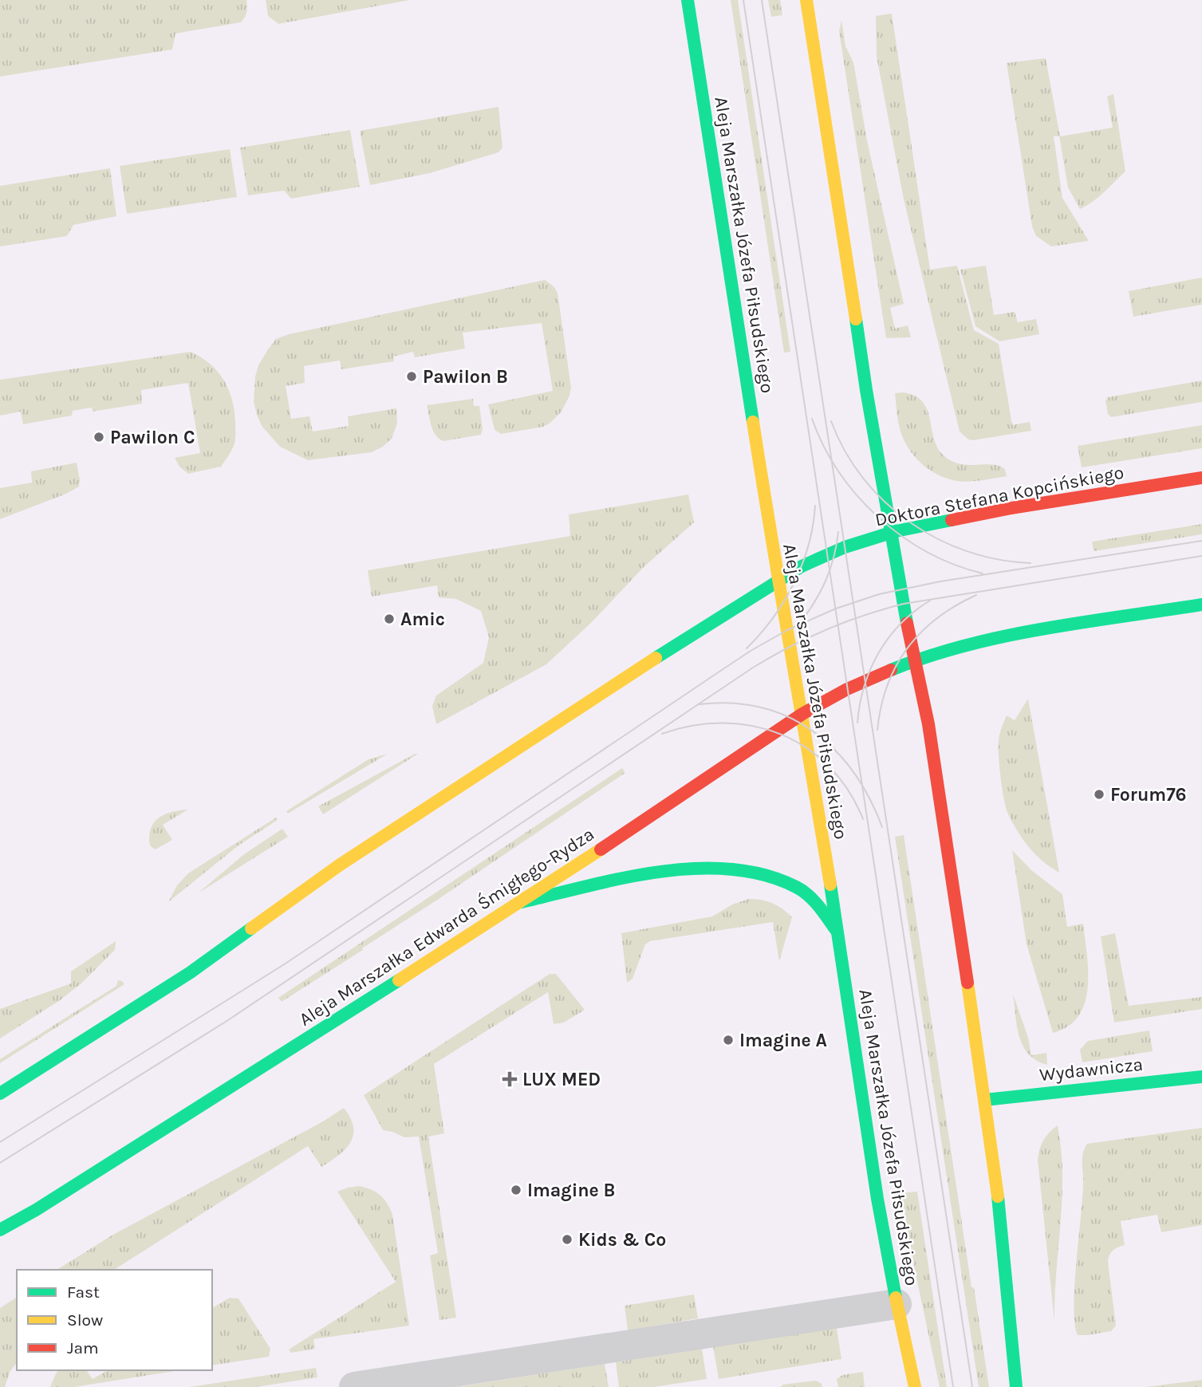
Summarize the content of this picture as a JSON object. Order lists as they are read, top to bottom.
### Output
{
  "streets": {
    "main road": [
      "Aleja Marszałka Józefa Piłsudskiego",
      "Doktora Stefana Kopcińskiego",
      "Aleja Marszałka Edwarda Śmigłego-Rydza",
      "Wydawnicza"
    ]
  },
  "crossings": [
    ["Aleja Marszałka Józefa Piłsudskiego", "Doktora Stefana Kopcińskiego"],
    ["Aleja Marszałka Józefa Piłsudskiego", "Aleja Marszałka Edwarda Śmigłego-Rydza"]
  ],
  "places": {
    "other": [
      "Pawilon B",
      "Pawilon C",
      "Amic",
      "Forum76",
      "Imagine A",
      "Imagine B",
      "Kids & Co"
    ],
    "health": ["LUX MED"]
  },
  "legend": ["Fast", "Slow", "Jam"]
}
